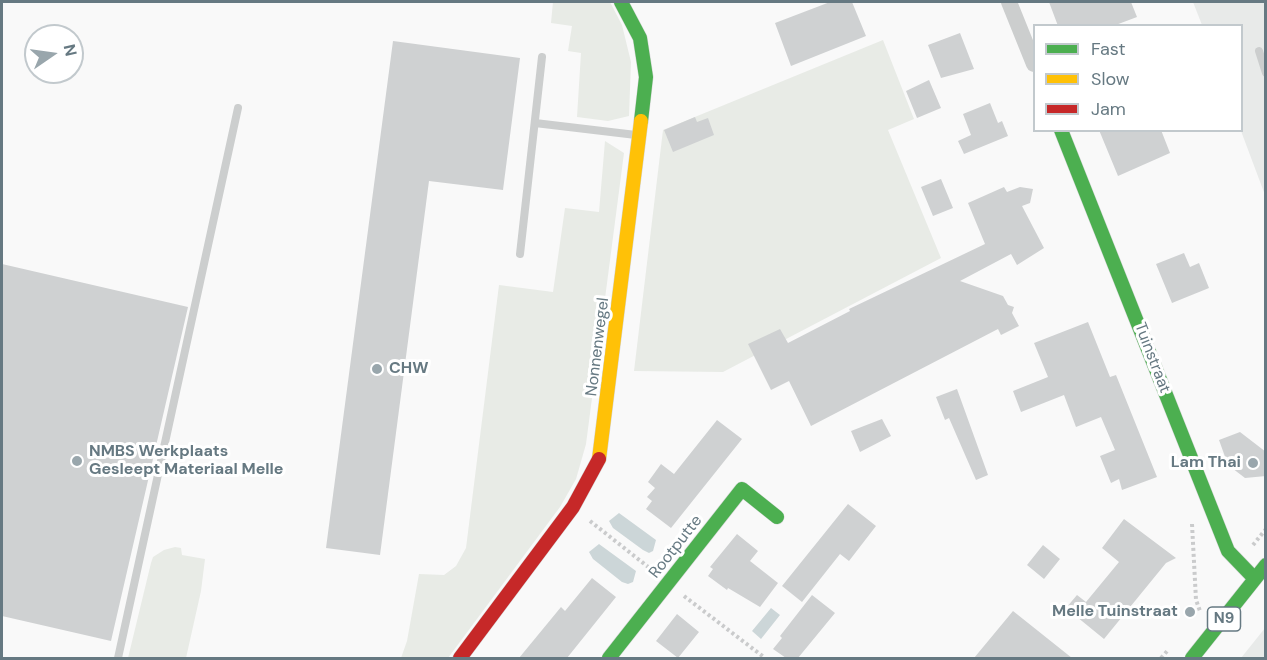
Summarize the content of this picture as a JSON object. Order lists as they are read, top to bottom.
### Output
{
  "streets": {
    "street": [
      "Nonnenwegel",
      "Tuinstraat",
      "Rootputte",
      "N9"
    ]
  },
  "crossings": [
    ["Tuinstraat", "N9"]
  ],
  "places": [
    "CHW",
    "NMBS Werkplaats Gesleept Materiaal Melle",
    "Lam Thai",
    "Melle Tuinstraat"
  ],
  "legend": ["Fast", "Slow", "Jam"],
  "north": "right"
}
